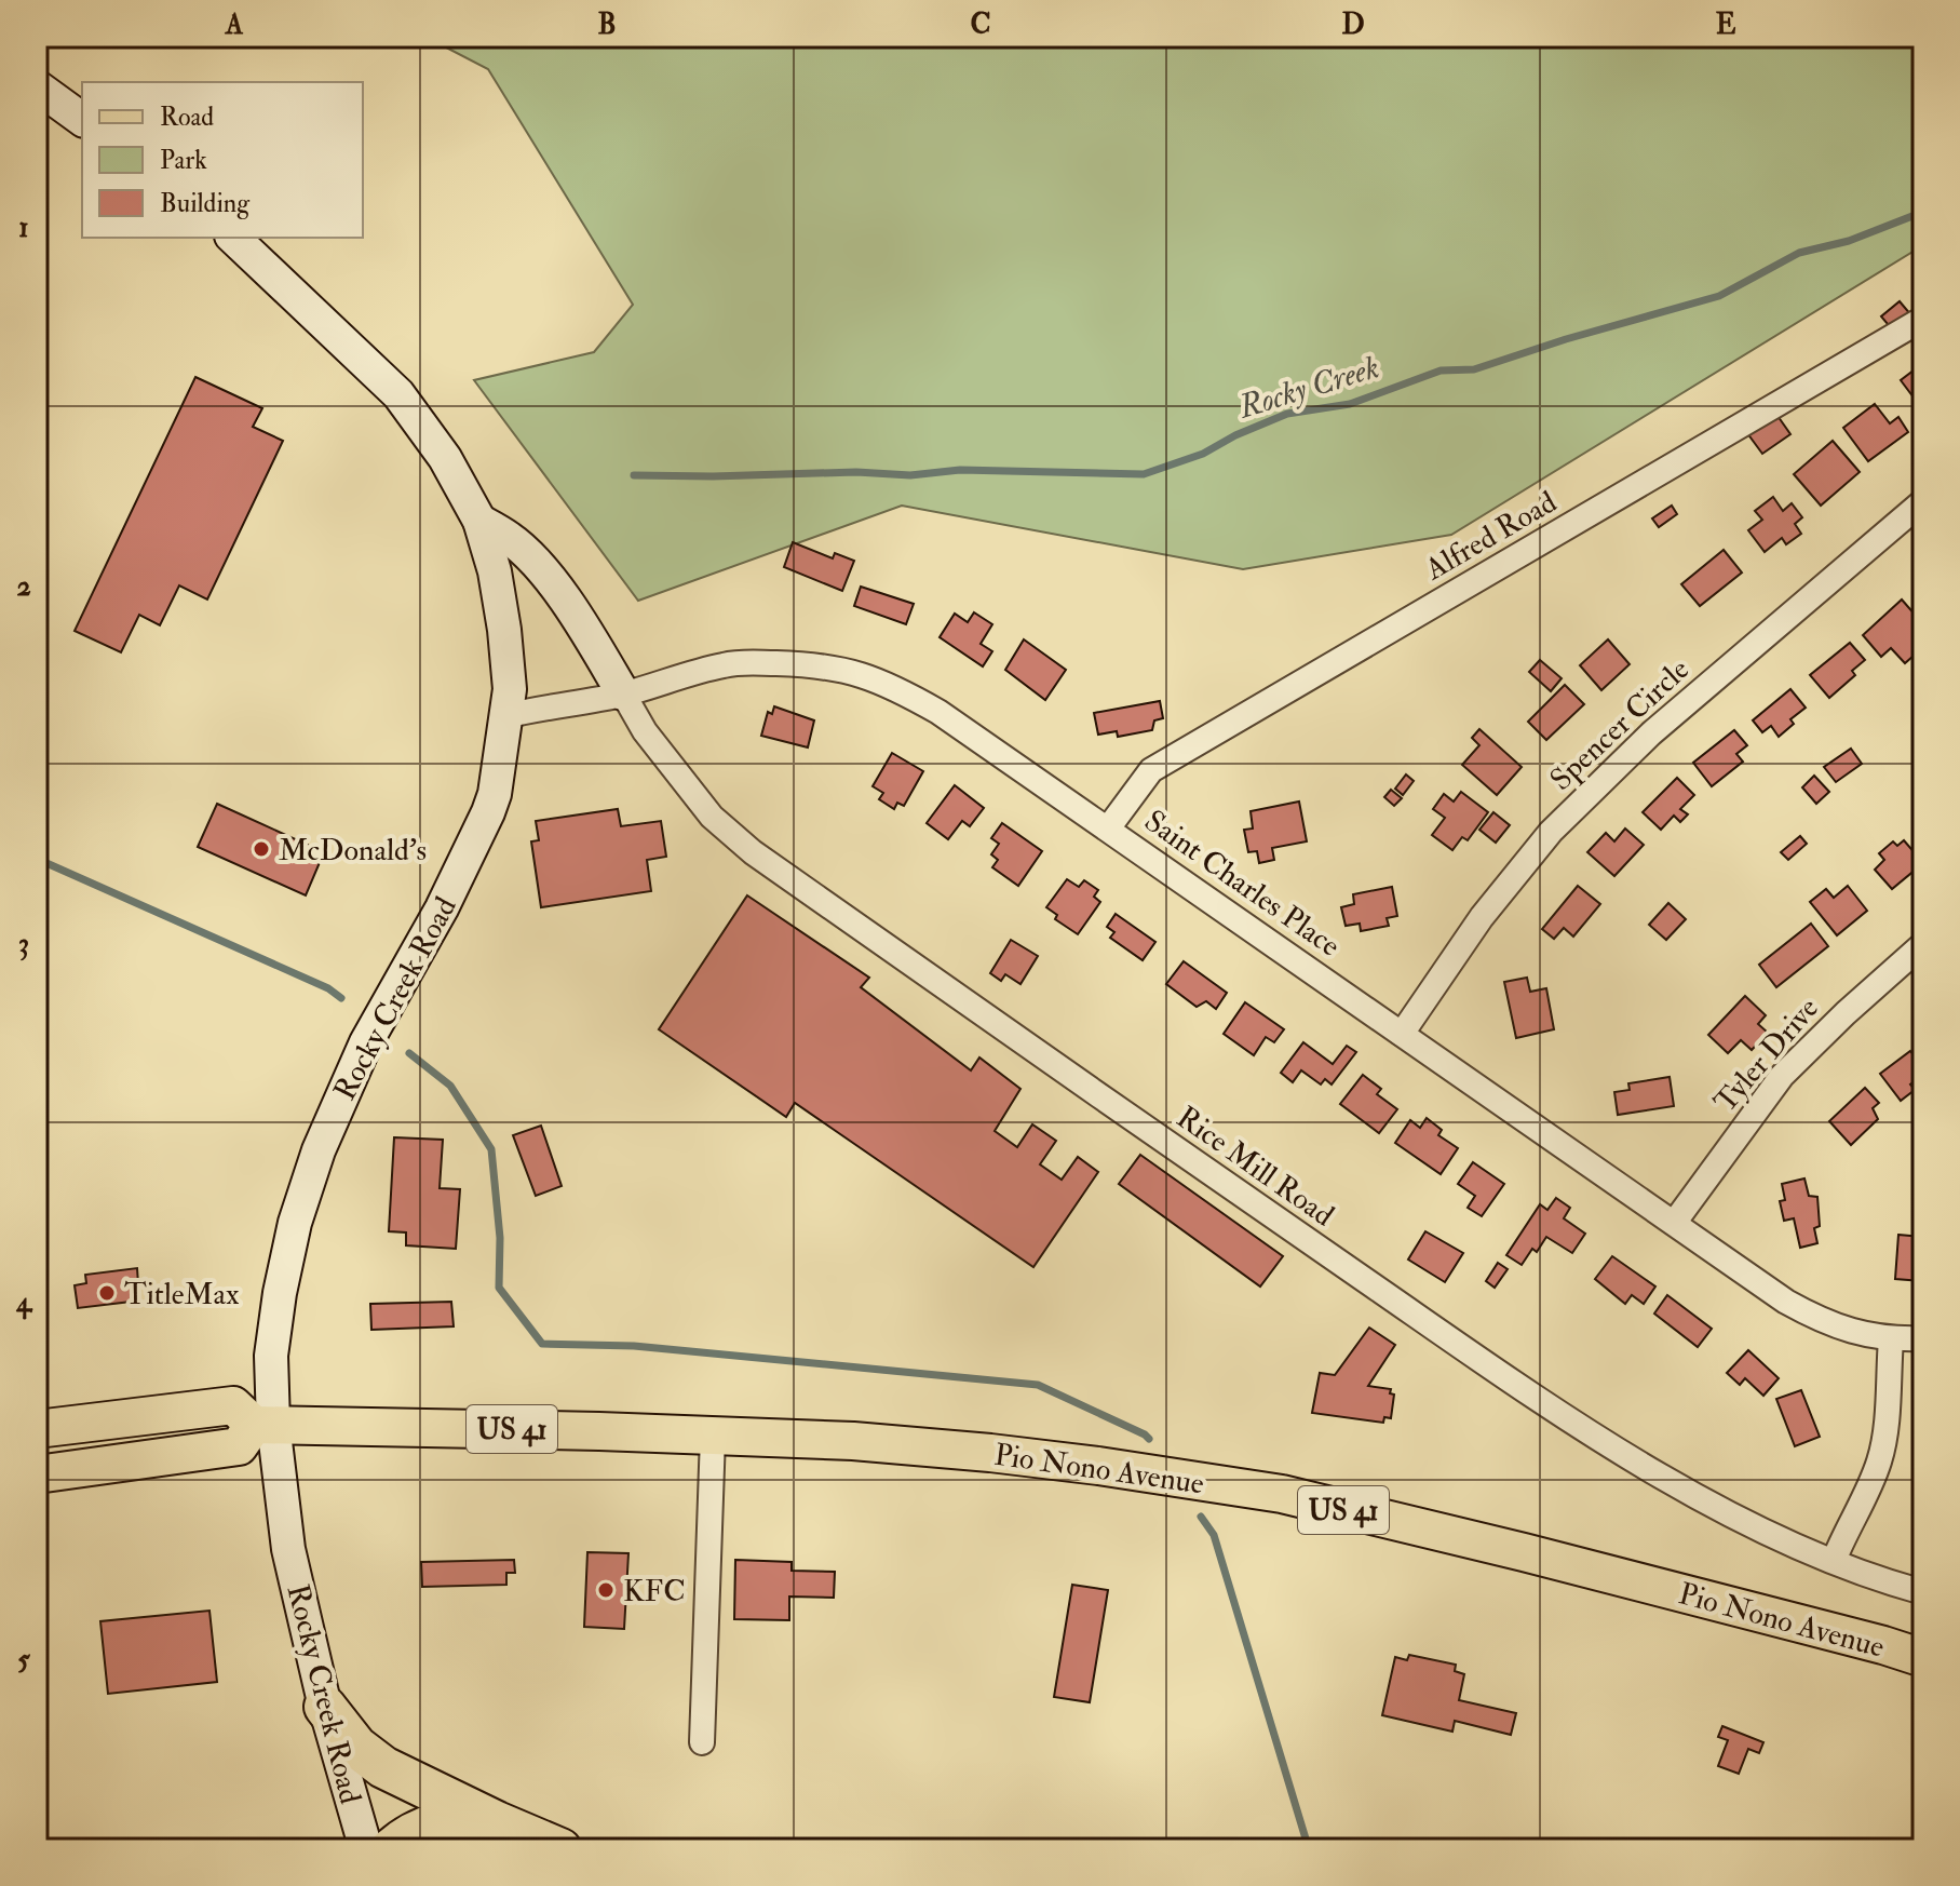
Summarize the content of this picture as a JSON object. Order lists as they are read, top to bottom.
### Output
{
  "streets": {
    "main road": ["US 41", "Pio Nono Avenue"],
    "street": [
      "Alfred Road",
      "Spencer Circle",
      "Saint Charles Place",
      "Rocky Creek Road",
      "Tyler Drive",
      "Rice Mill Road"
    ]
  },
  "crossings": [
    ["Alfred Road", "Saint Charles Place"],
    ["Spencer Circle", "Saint Charles Place"],
    ["Saint Charles Place", "Rocky Creek Road"],
    ["Saint Charles Place", "Tyler Drive"],
    ["Saint Charles Place", "Rice Mill Road"],
    ["Rocky Creek Road", "Pio Nono Avenue"]
  ],
  "water": ["Rocky Creek"],
  "places": ["McDonald's", "TitleMax", "KFC"],
  "legend": ["Road", "Park", "Building"],
  "grid": {
    "columns": [
      "A",
      "B",
      "C",
      "D",
      "E"
    ],
    "rows": [
      "1",
      "2",
      "3",
      "4",
      "5"
    ]
  }
}
